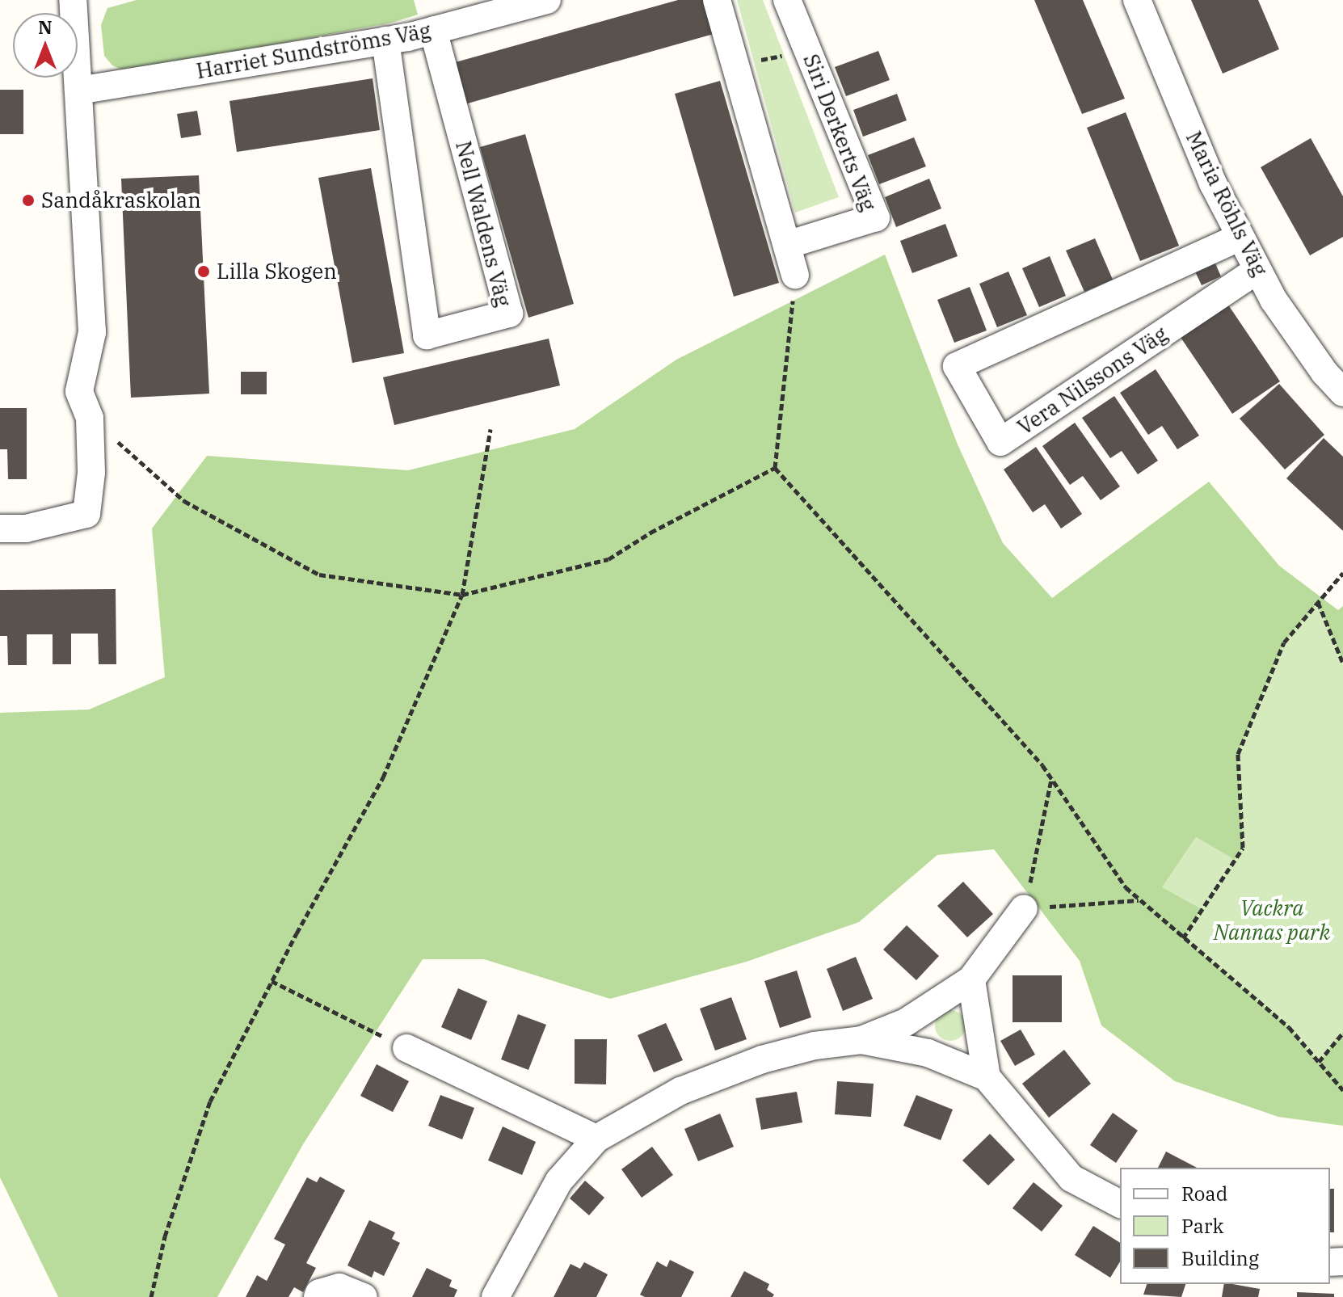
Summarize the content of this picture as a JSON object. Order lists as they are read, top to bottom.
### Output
{
  "streets": {
    "street": [
      "Harriet Sundströms Väg",
      "Siri Derkerts Väg",
      "Maria Röhls Väg",
      "Nell Waldens Väg",
      "Vera Nilssons Väg"
    ]
  },
  "crossings": [
    ["Harriet Sundströms Väg", "Nell Waldens Väg"],
    ["Maria Röhls Väg", "Vera Nilssons Väg"]
  ],
  "parks": ["Vackra Nannas park"],
  "places": ["Sandåkraskolan", "Lilla Skogen"],
  "legend": ["Road", "Park", "Building"],
  "north": "top"
}
